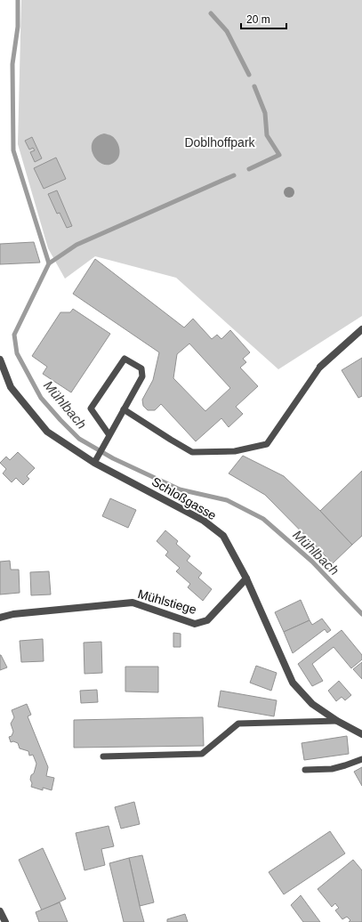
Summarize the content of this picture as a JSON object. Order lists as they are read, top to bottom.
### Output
{
  "streets": {
    "street": ["Schloßgasse", "Mühlstiege"]
  },
  "crossings": [
    ["Schloßgasse", "Mühlstiege"]
  ],
  "water": ["Mühlbach"],
  "parks": ["Doblhoffpark"],
  "scale_bar": "20 m"
}
